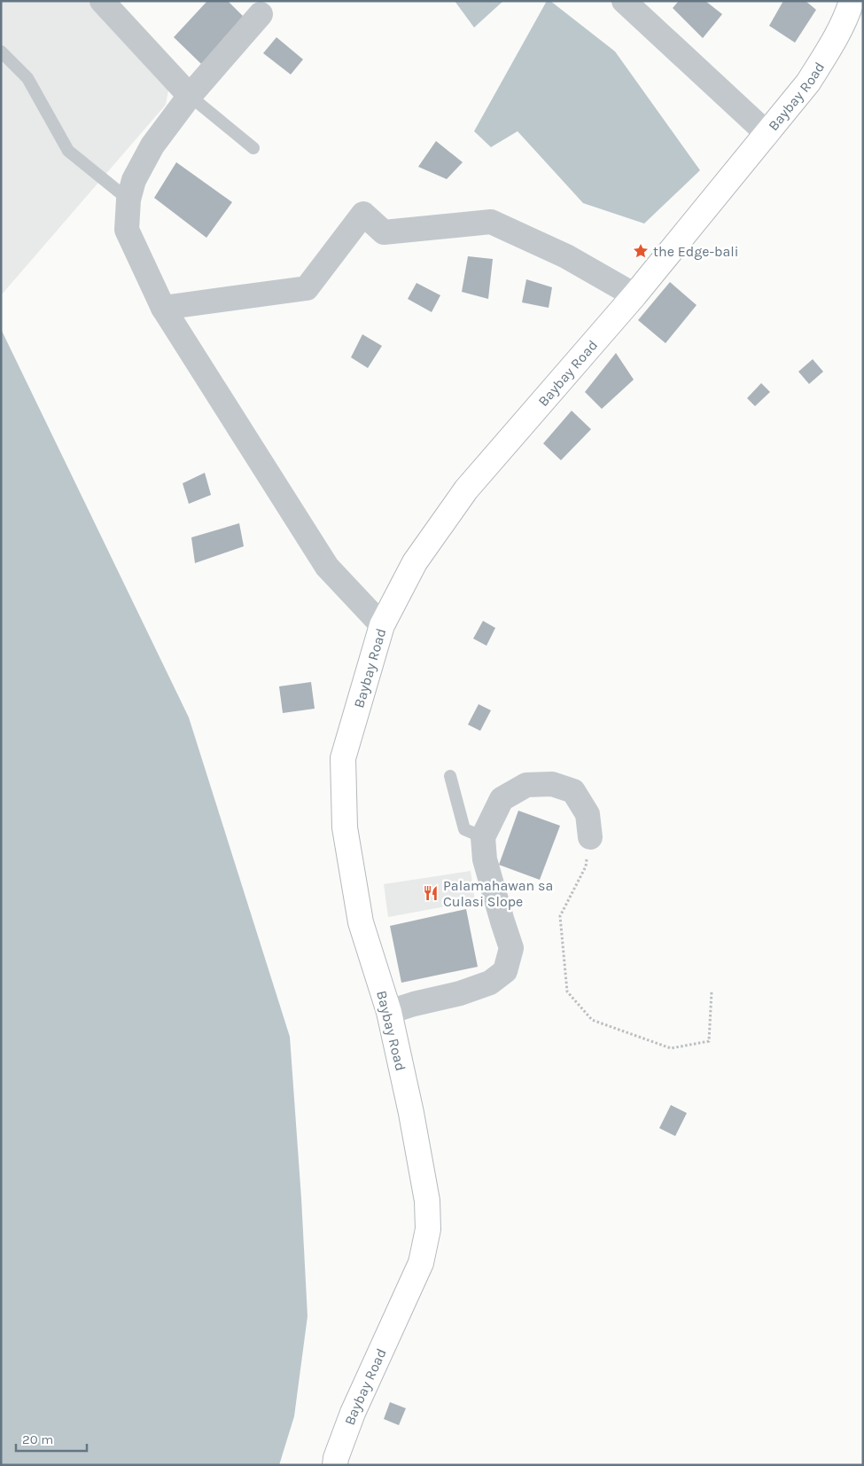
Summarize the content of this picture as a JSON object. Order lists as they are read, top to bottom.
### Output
{
  "streets": {
    "highway": ["Baybay Road"]
  },
  "places": {
    "place": ["the Edge-bali"],
    "restaurant": ["Palamahawan sa Culasi Slope"]
  },
  "scale_bar": "20 m"
}
